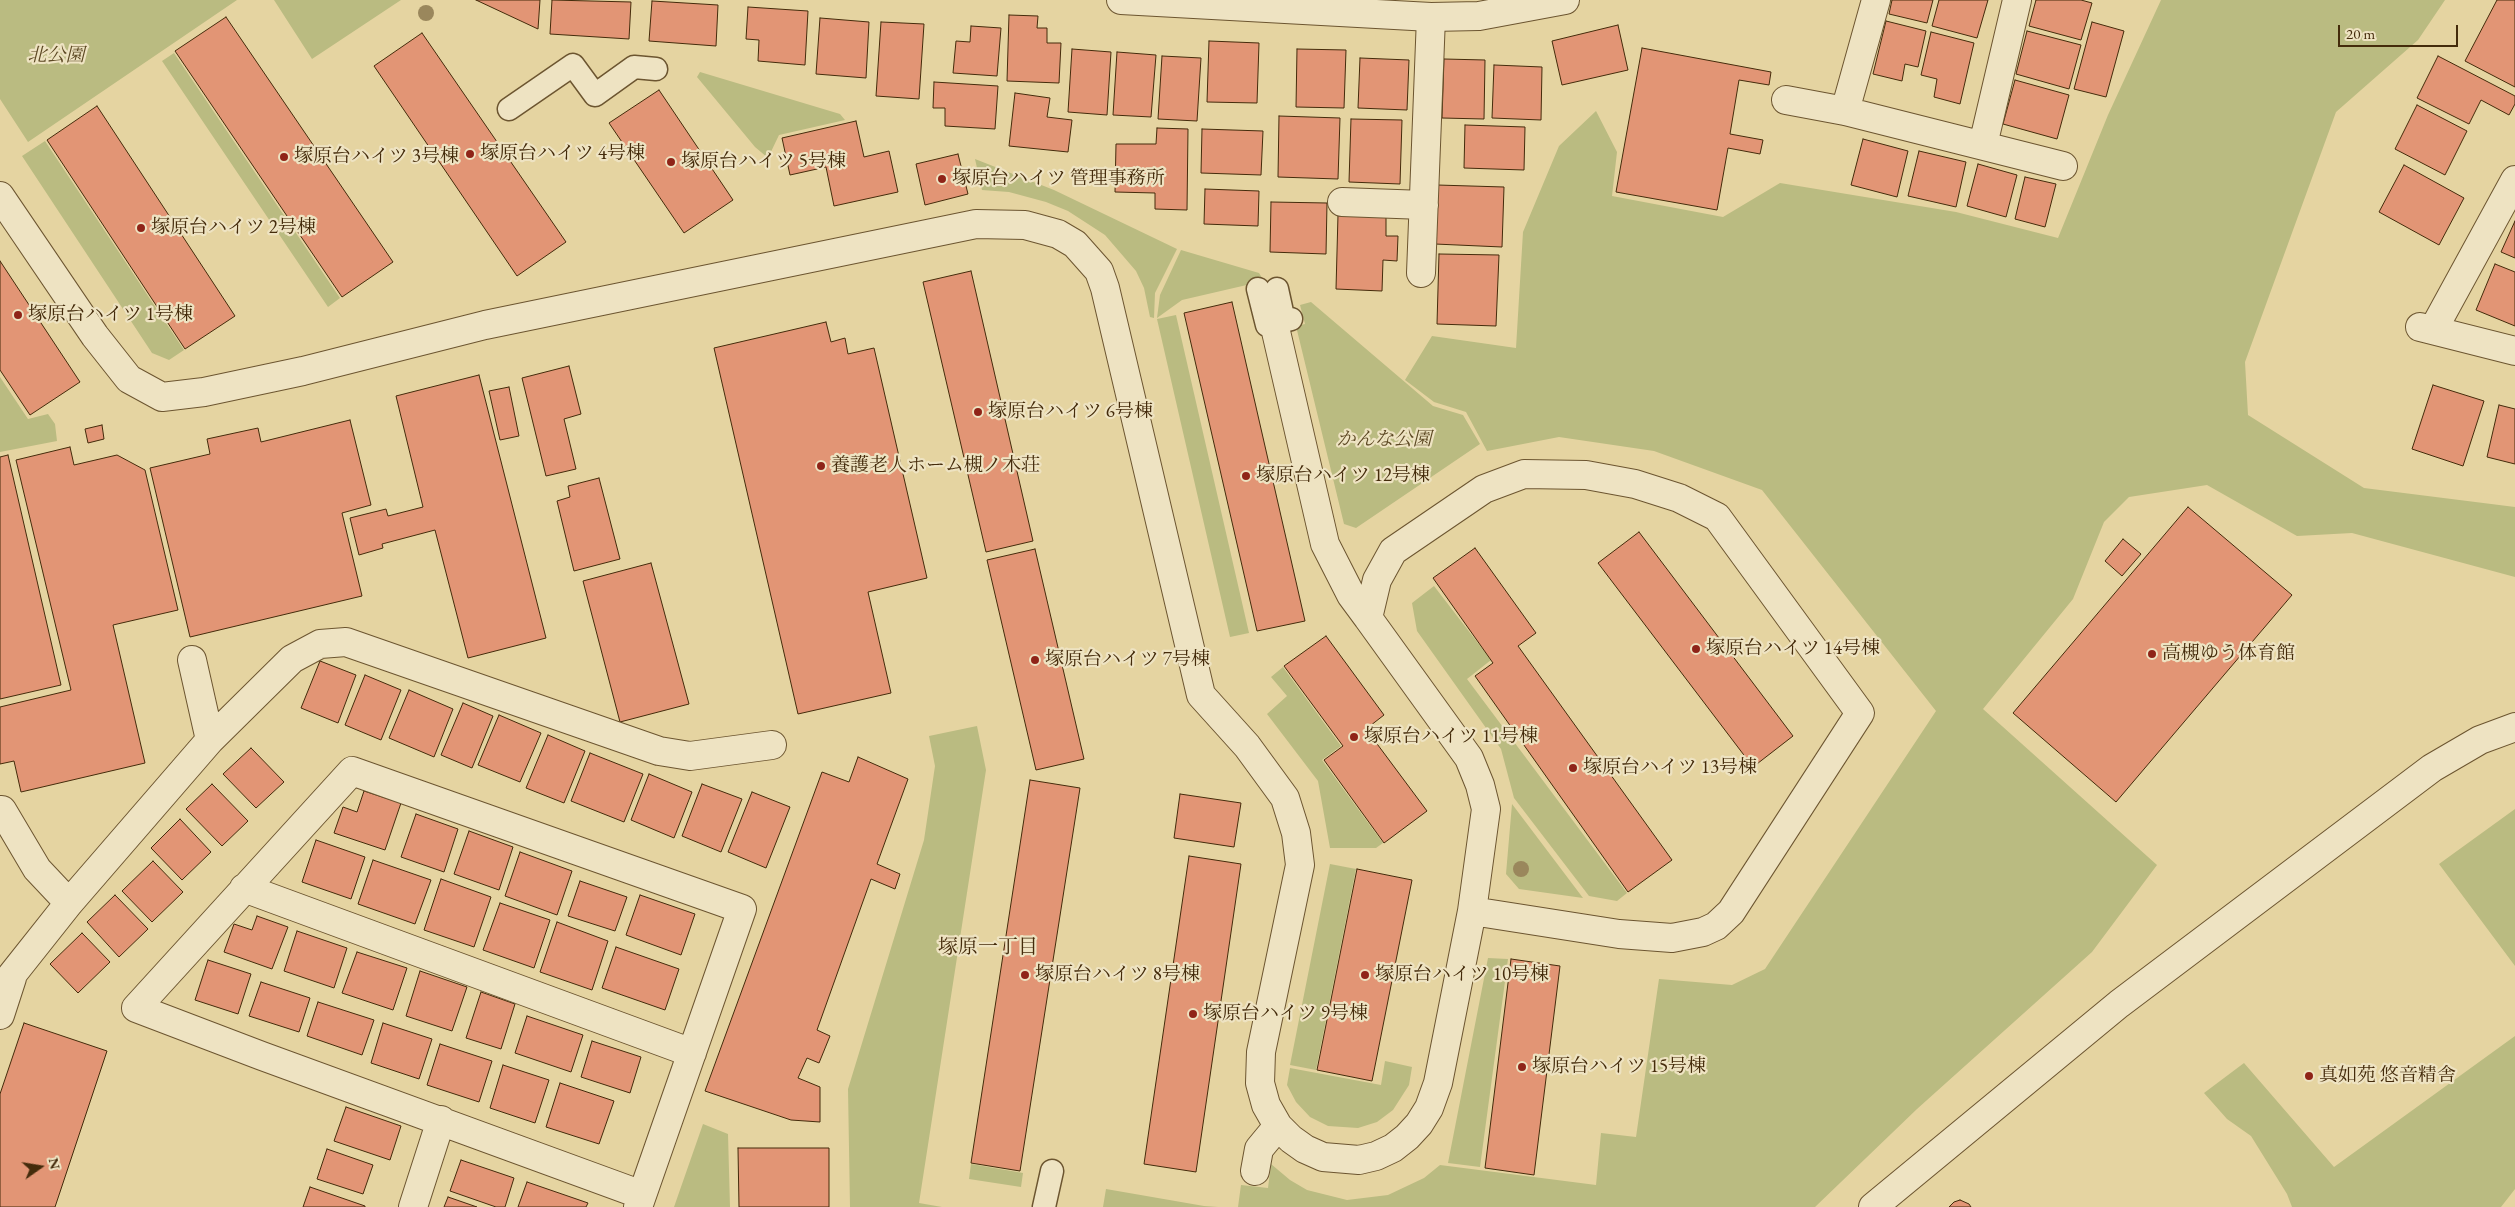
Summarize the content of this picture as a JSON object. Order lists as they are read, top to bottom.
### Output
{
  "districts": ["塚原一丁目"],
  "parks": ["北公園", "かんな公園"],
  "places": [
    "塚原台ハイツ 4号棟",
    "塚原台ハイツ 3号棟",
    "塚原台ハイツ 5号棟",
    "塚原台ハイツ 管理事務所",
    "塚原台ハイツ 2号棟",
    "塚原台ハイツ 1号棟",
    "塚原台ハイツ 6号棟",
    "養護老人ホーム槻ノ木荘",
    "塚原台ハイツ 12号棟",
    "塚原台ハイツ 14号棟",
    "高槻ゆう体育館",
    "塚原台ハイツ 7号棟",
    "塚原台ハイツ 11号棟",
    "塚原台ハイツ 13号棟",
    "塚原台ハイツ 8号棟",
    "塚原台ハイツ 10号棟",
    "塚原台ハイツ 9号棟",
    "塚原台ハイツ 15号棟",
    "真如苑 悠音精舎"
  ],
  "scale_bar": "20 m",
  "north": "right"
}
